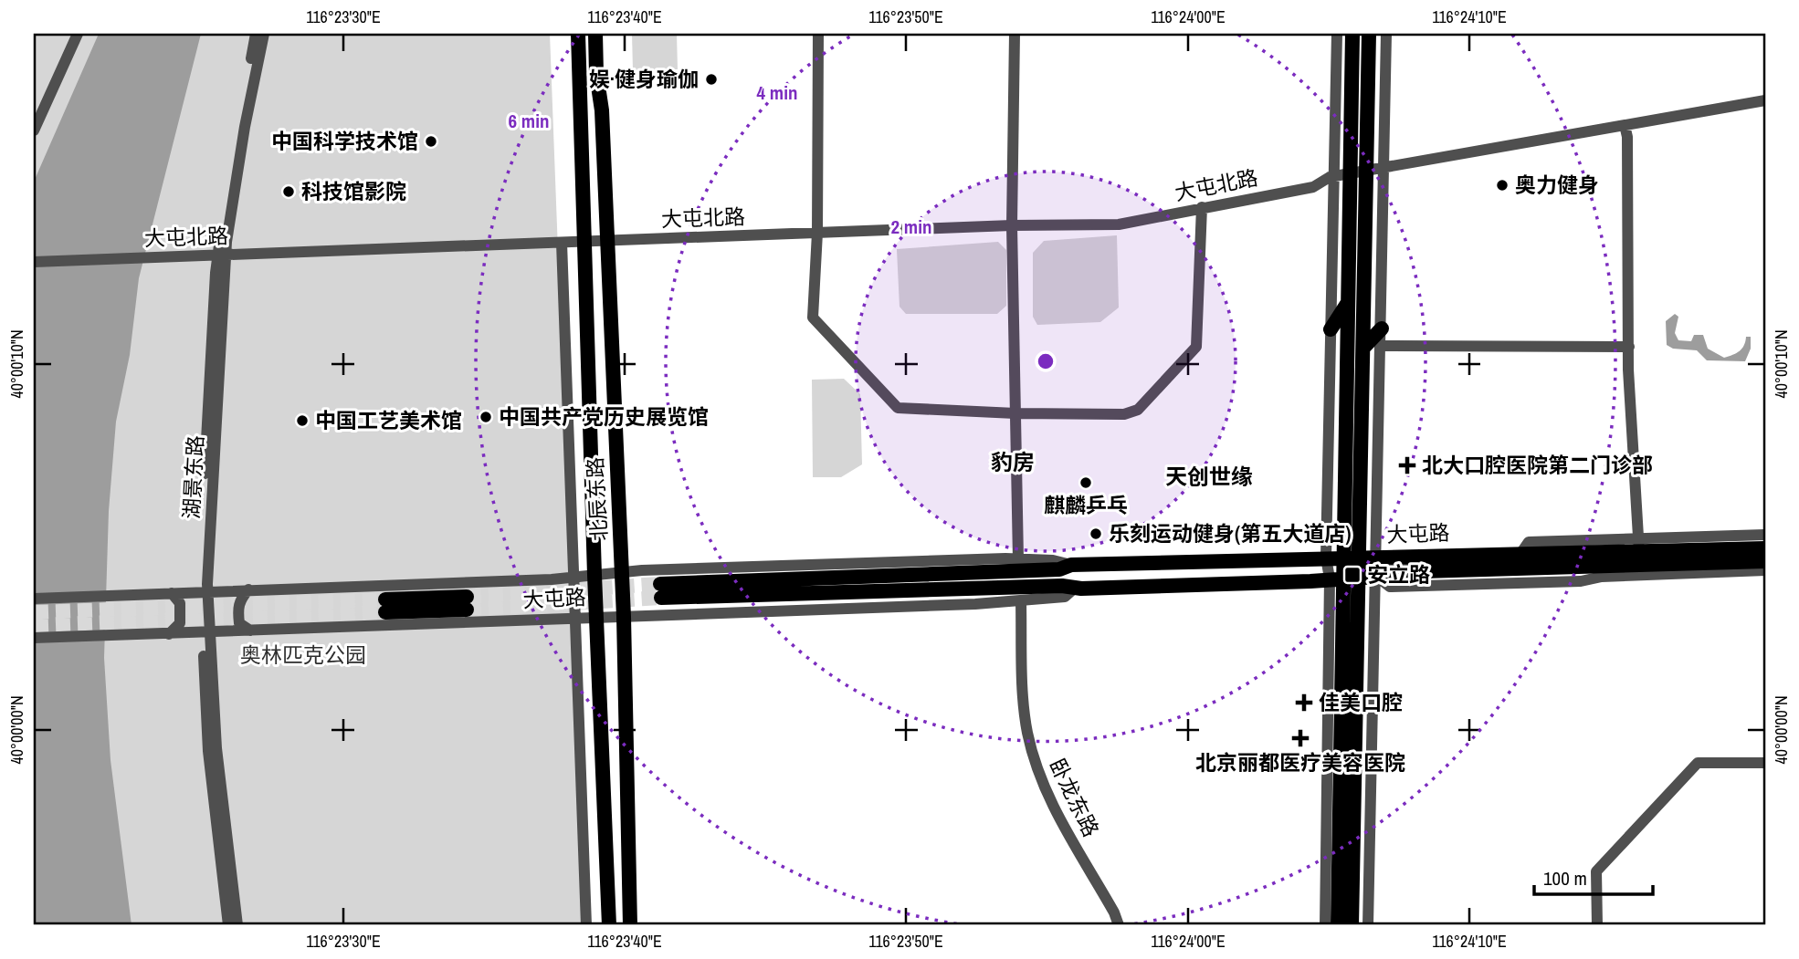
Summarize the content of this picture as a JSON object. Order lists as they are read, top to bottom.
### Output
{
  "streets": {
    "main road": ["北辰东路", "大屯路"],
    "street": ["大屯北路", "湖景东路", "卧龙东路"]
  },
  "crossings": [
    ["大屯北路", "湖景东路"],
    ["大屯北路", "北辰东路"],
    ["湖景东路", "大屯路"],
    ["北辰东路", "大屯路"],
    ["大屯路", "卧龙东路"]
  ],
  "districts": ["豹房", "天创世缘"],
  "parks": ["奥林匹克公园"],
  "places": {
    "other": [
      "娱·健身瑜伽",
      "中国科学技术馆",
      "奥力健身",
      "科技馆影院",
      "中国共产党历史展览馆",
      "中国工艺美术馆",
      "麒麟乒乓",
      "乐刻运动健身(第五大道店)"
    ],
    "health": ["北大口腔医院第二门诊部", "佳美口腔", "北京丽都医疗美容医院"],
    "transit": ["安立路"]
  },
  "scale_bar": "100 m",
  "coordinates": [
    "116°23'30\"E",
    "116°23'40\"E",
    "116°23'50\"E",
    "116°24'00\"E",
    "116°24'10\"E",
    "40°00'10\"N",
    "40°00'00\"N"
  ],
  "rings": ["4 min", "6 min", "2 min"]
}
